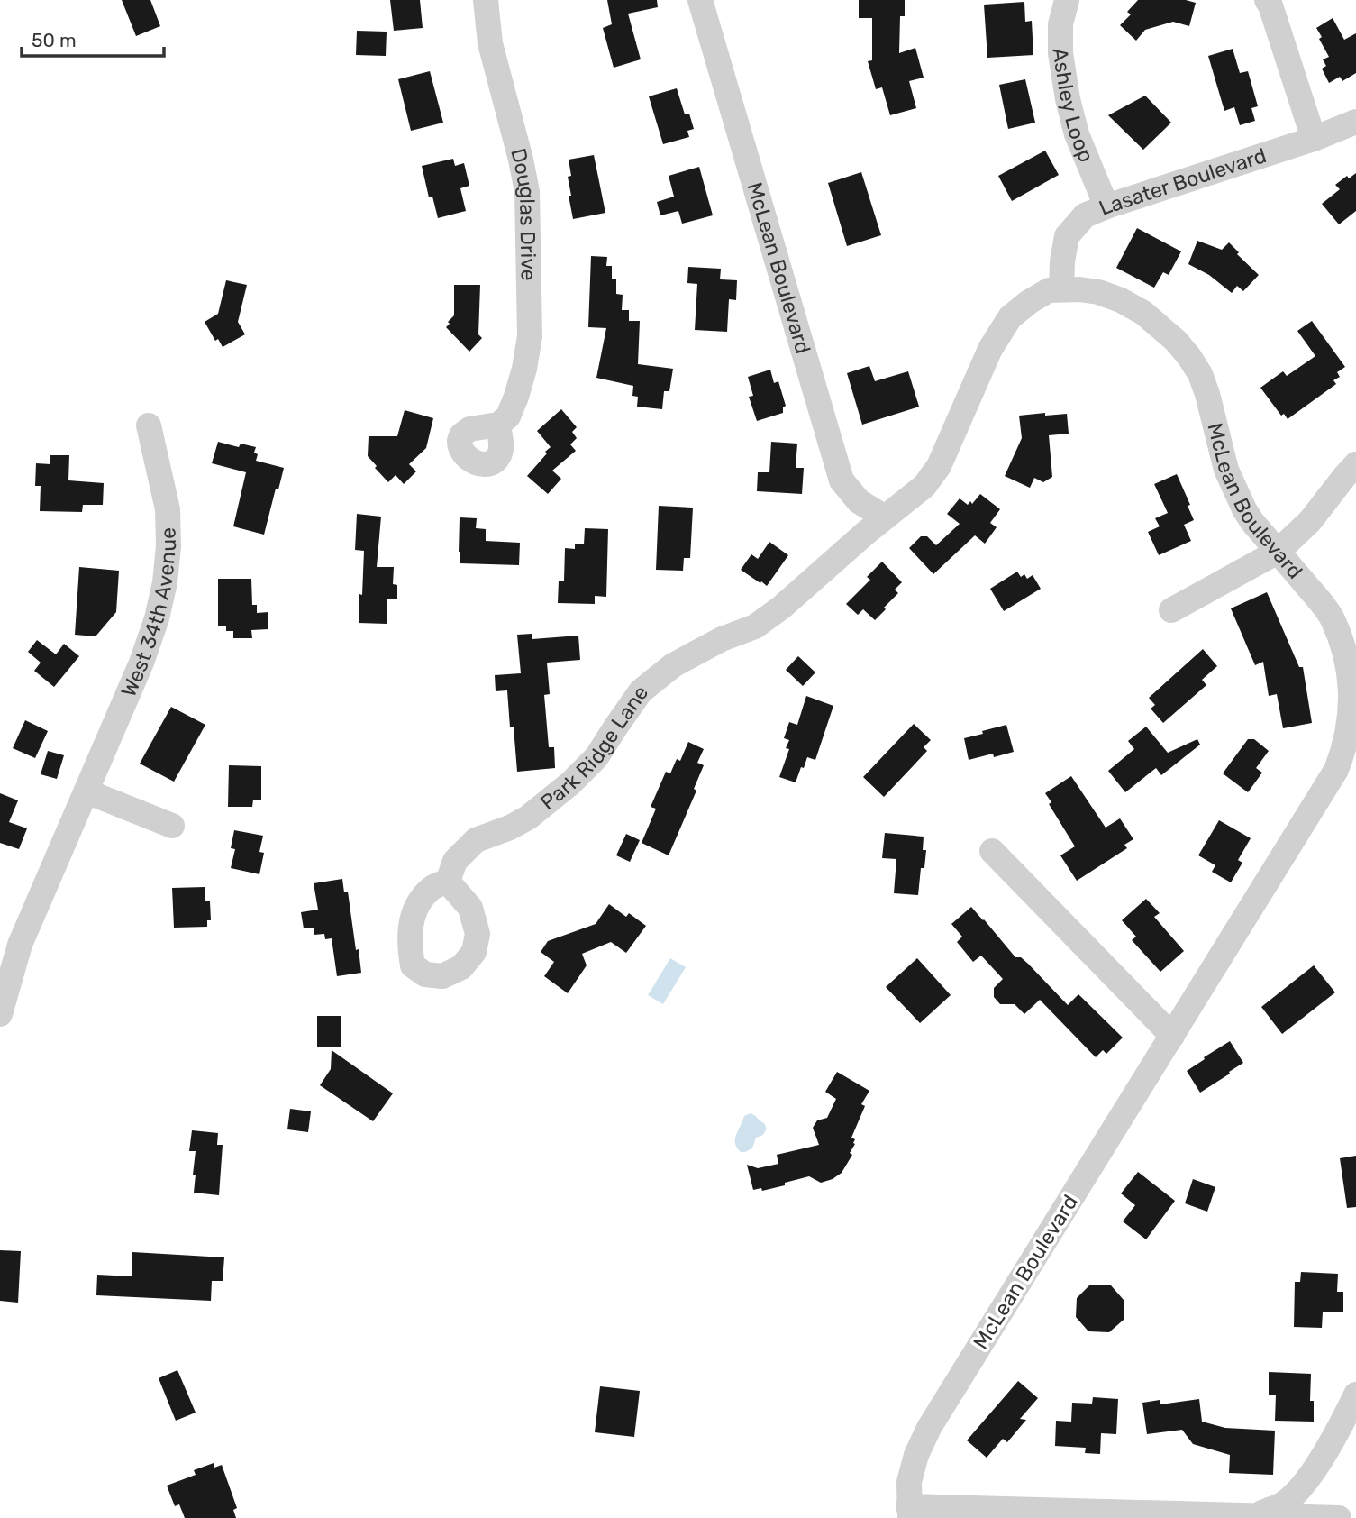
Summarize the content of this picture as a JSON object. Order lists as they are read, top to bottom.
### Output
{
  "streets": {
    "street": [
      "Ashley Loop",
      "Lasater Boulevard",
      "Douglas Drive",
      "McLean Boulevard",
      "West 34th Avenue",
      "Park Ridge Lane"
    ]
  },
  "crossings": [
    ["Ashley Loop", "Lasater Boulevard"],
    ["Lasater Boulevard", "McLean Boulevard"],
    ["McLean Boulevard", "Park Ridge Lane"]
  ],
  "scale_bar": "50 m"
}
